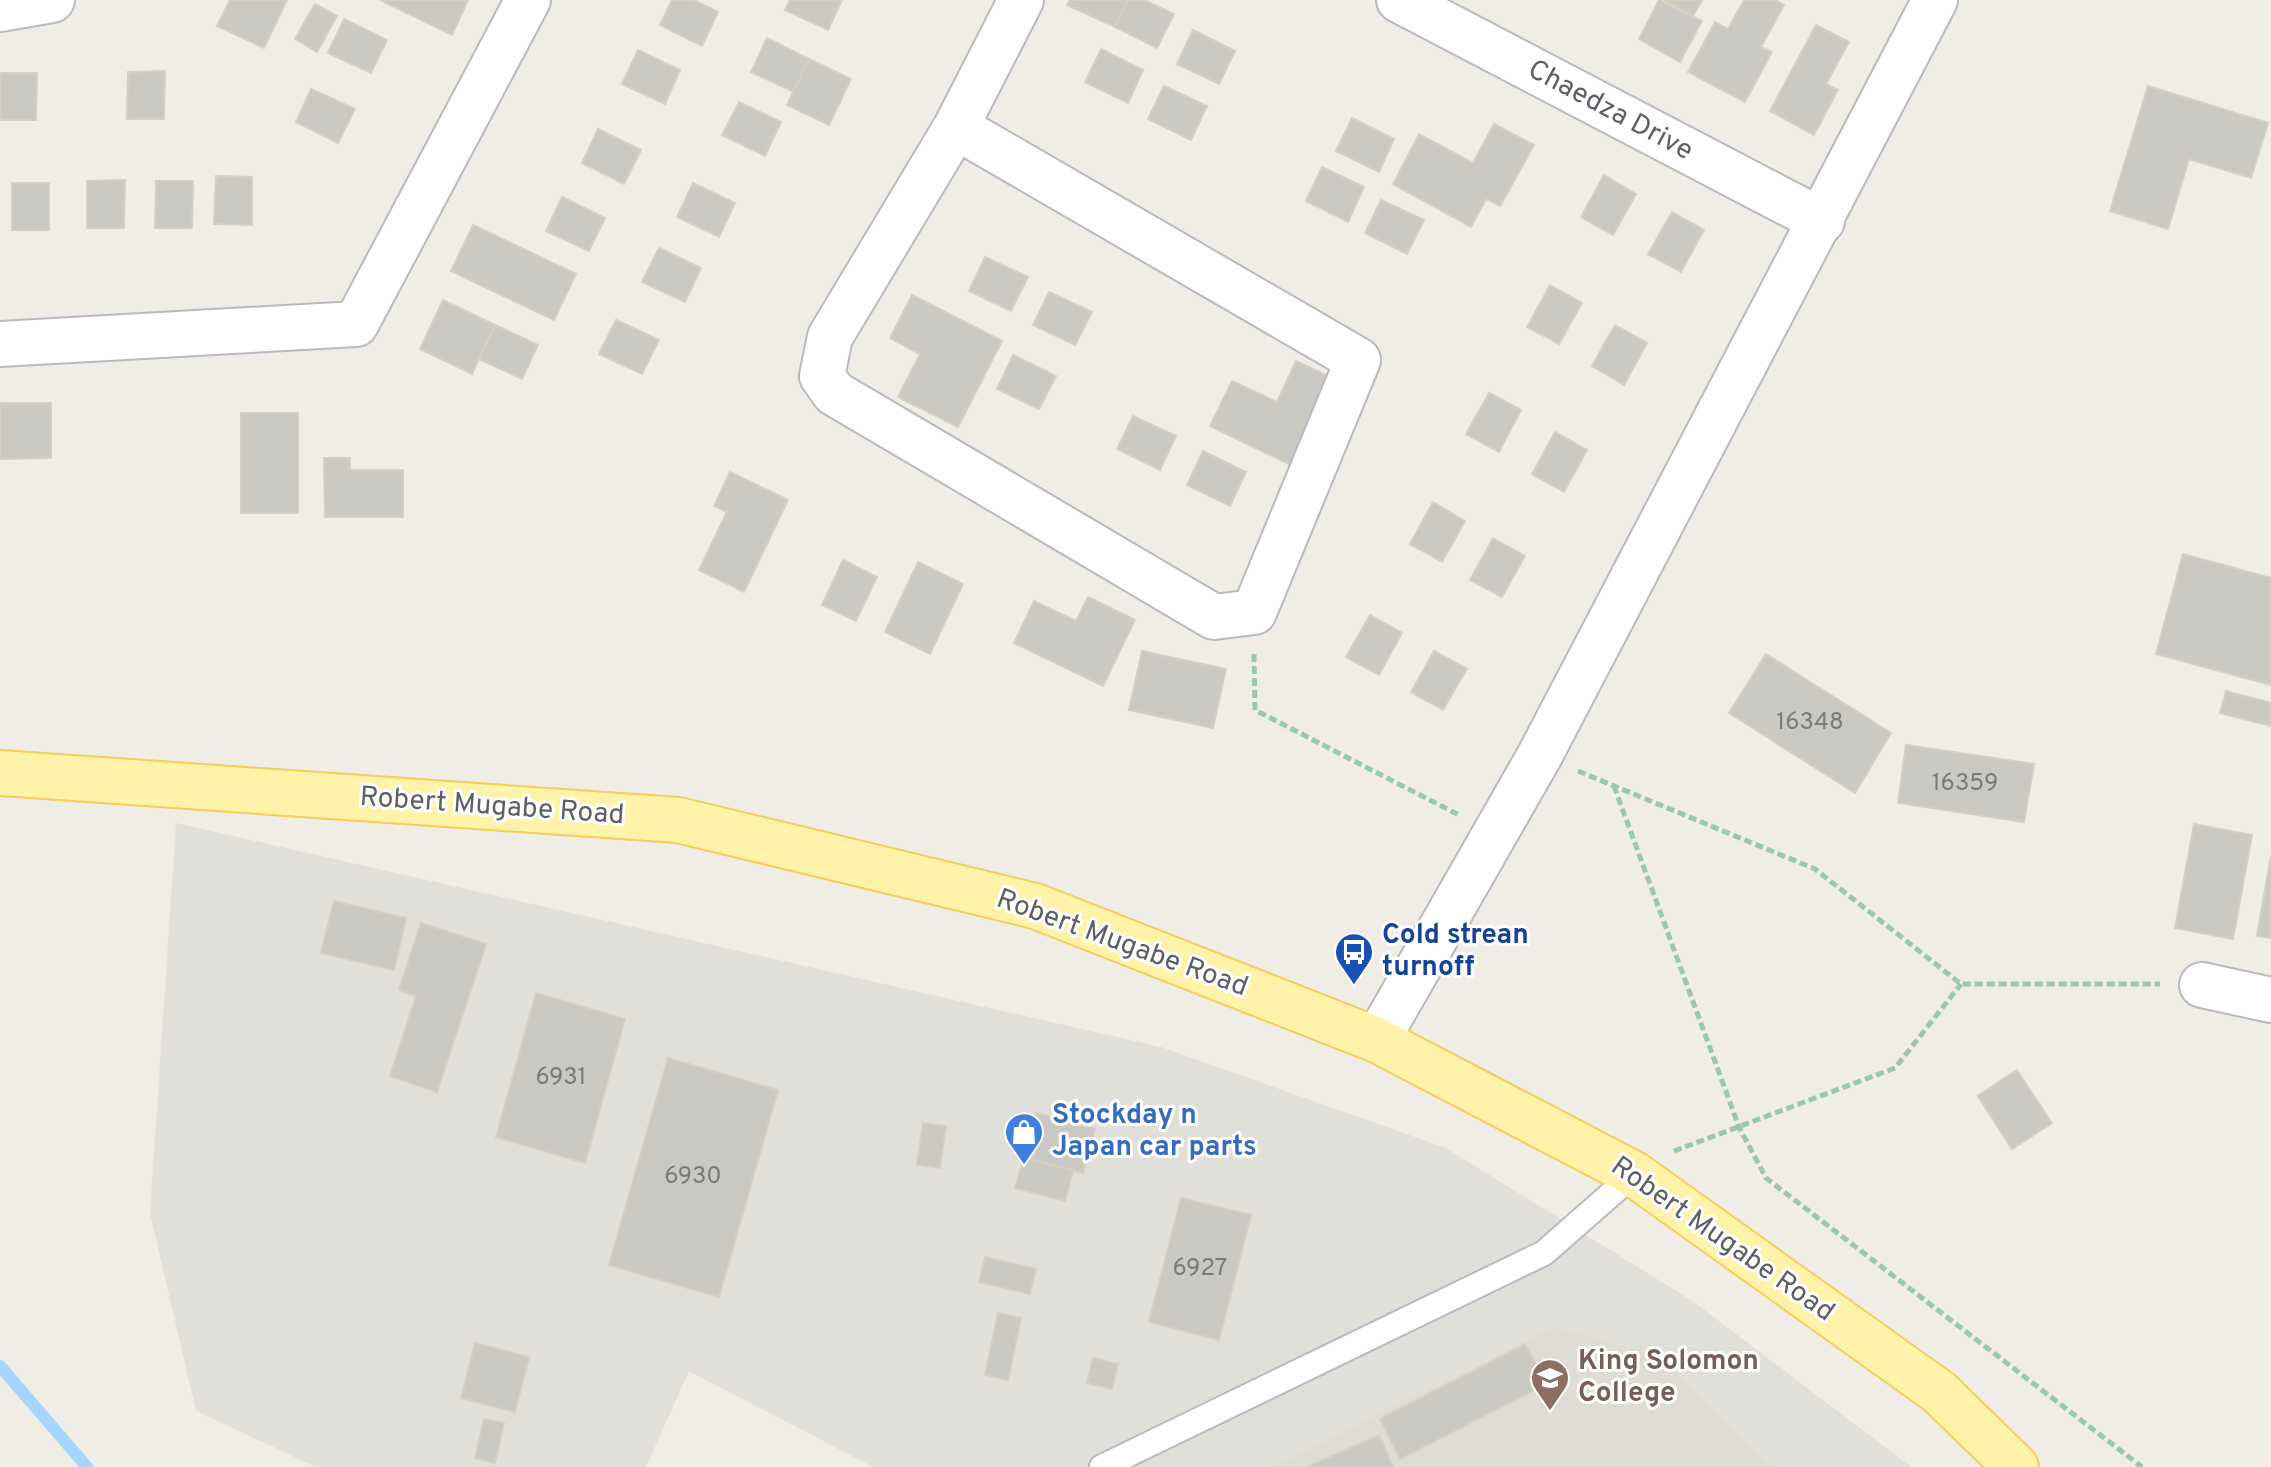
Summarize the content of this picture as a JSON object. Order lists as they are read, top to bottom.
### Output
{
  "streets": {
    "main road": ["Robert Mugabe Road"],
    "street": ["Chaedza Drive"]
  },
  "places": {
    "bus stop": ["Cold strean turnoff"],
    "shop": ["Stockday n Japan car parts"],
    "school or university": ["King Solomon College"]
  },
  "house_numbers": [
    "16348",
    "16359",
    "6931",
    "6930",
    "6927"
  ]
}
